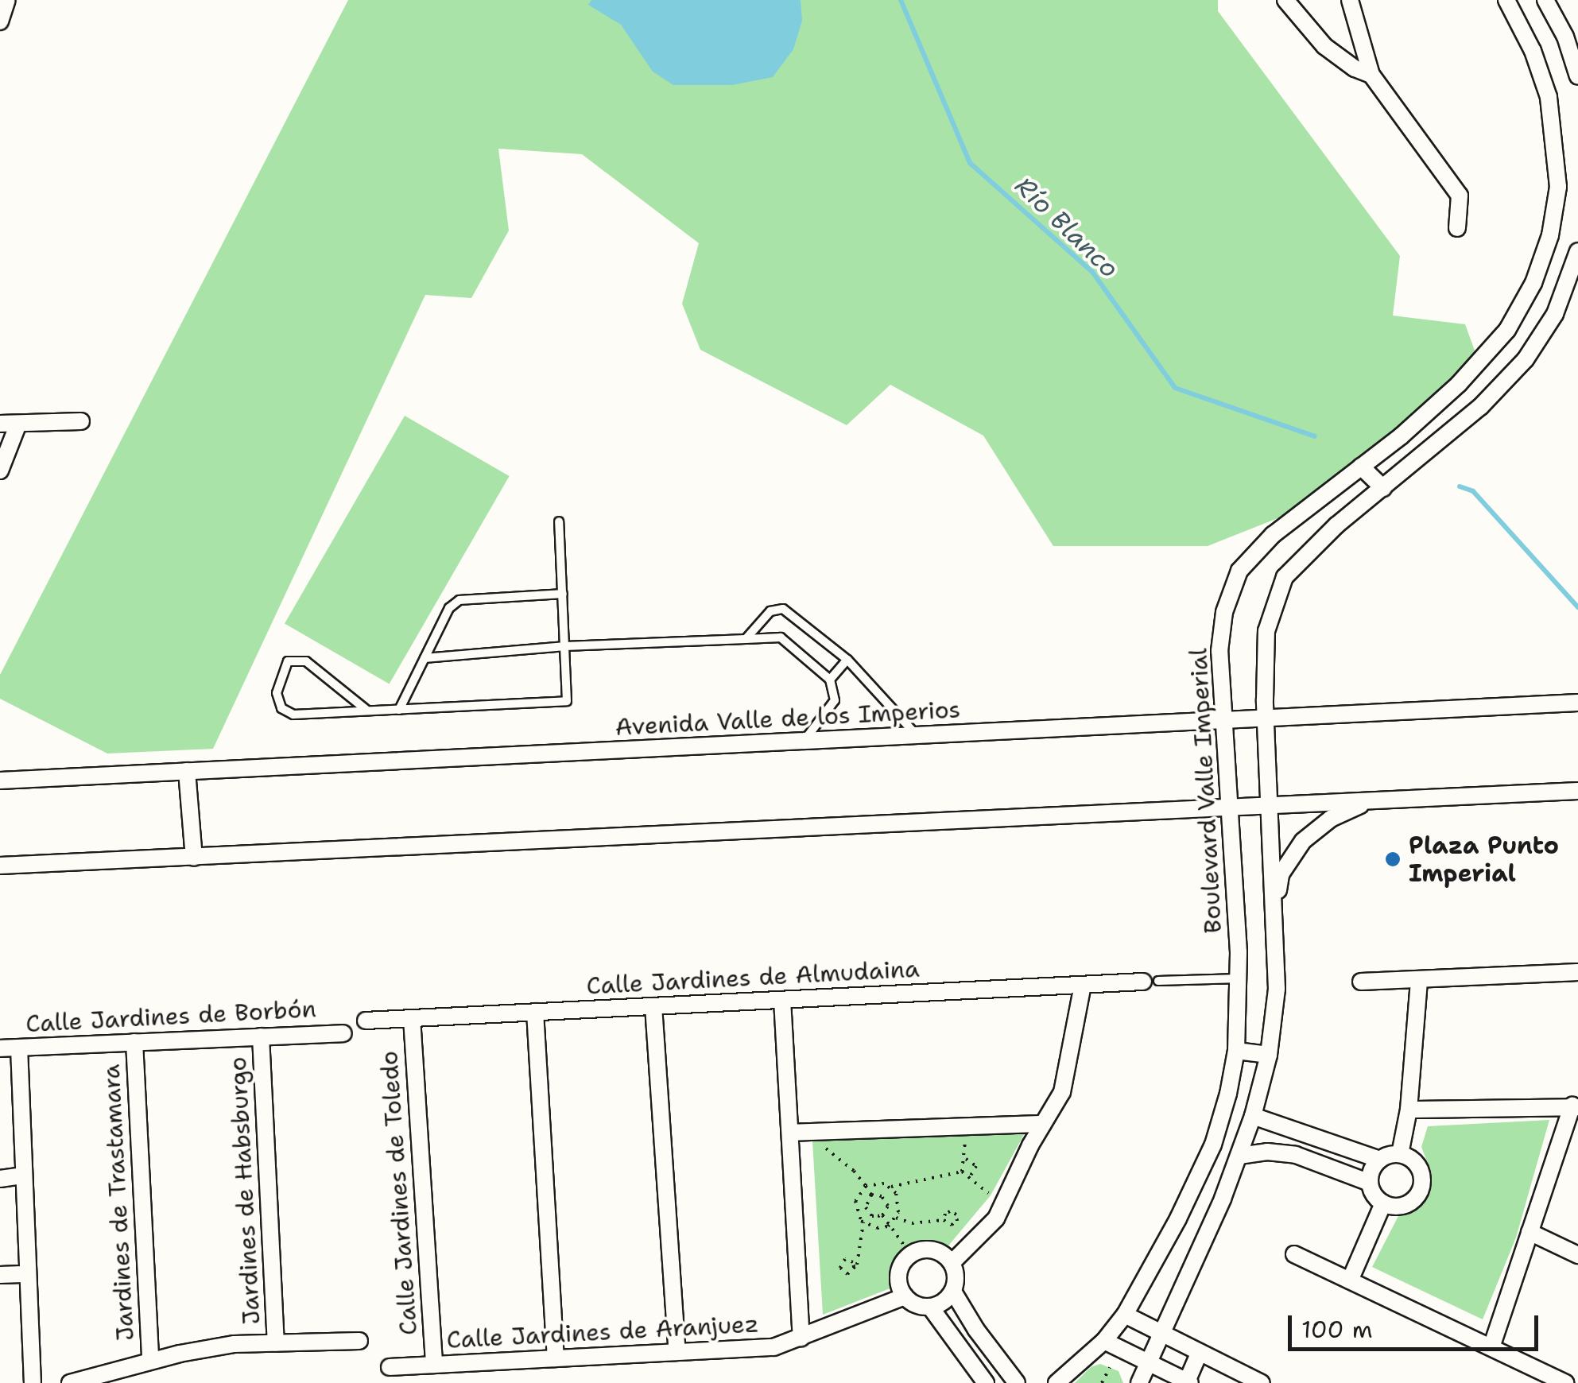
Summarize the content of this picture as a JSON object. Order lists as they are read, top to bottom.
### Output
{
  "streets": {
    "street": [
      "Avenida Valle de los Imperios",
      "Boulevard Valle Imperial",
      "Calle Jardines de Almudaina",
      "Calle Jardines de Borbón",
      "Jardines de Habsburgo",
      "Calle Jardines de Toledo",
      "Jardines de Trastamara",
      "Calle Jardines de Aranjuez"
    ]
  },
  "crossings": [
    ["Avenida Valle de los Imperios", "Boulevard Valle Imperial"],
    ["Calle Jardines de Almudaina", "Calle Jardines de Toledo"],
    ["Calle Jardines de Borbón", "Jardines de Habsburgo"],
    ["Calle Jardines de Borbón", "Jardines de Trastamara"],
    ["Calle Jardines de Toledo", "Calle Jardines de Aranjuez"]
  ],
  "water": ["Río Blanco"],
  "places": ["Plaza Punto Imperial"],
  "scale_bar": "100 m"
}
